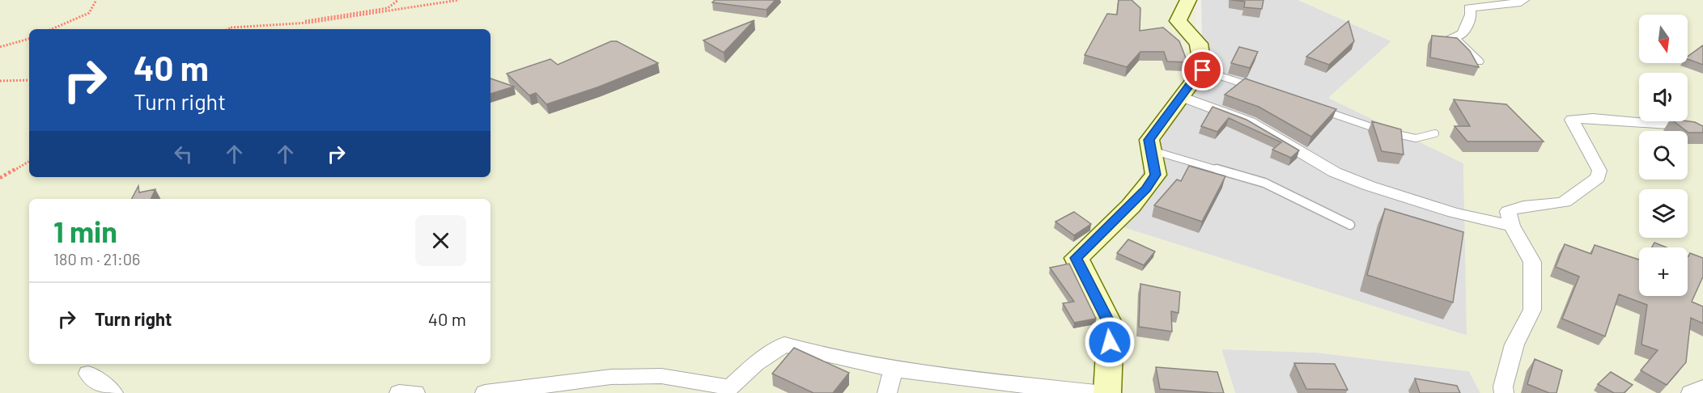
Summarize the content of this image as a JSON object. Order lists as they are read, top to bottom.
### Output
{
  "north": "bottom",
  "page": {
    "map_buttons": "+",
    "turn": ["40 m", "Turn right"],
    "heading": ["1 min", "180 m · 21:06"],
    "list": [
      {
        "name": "Turn right",
        "value": "40 m"
      }
    ]
  }
}
